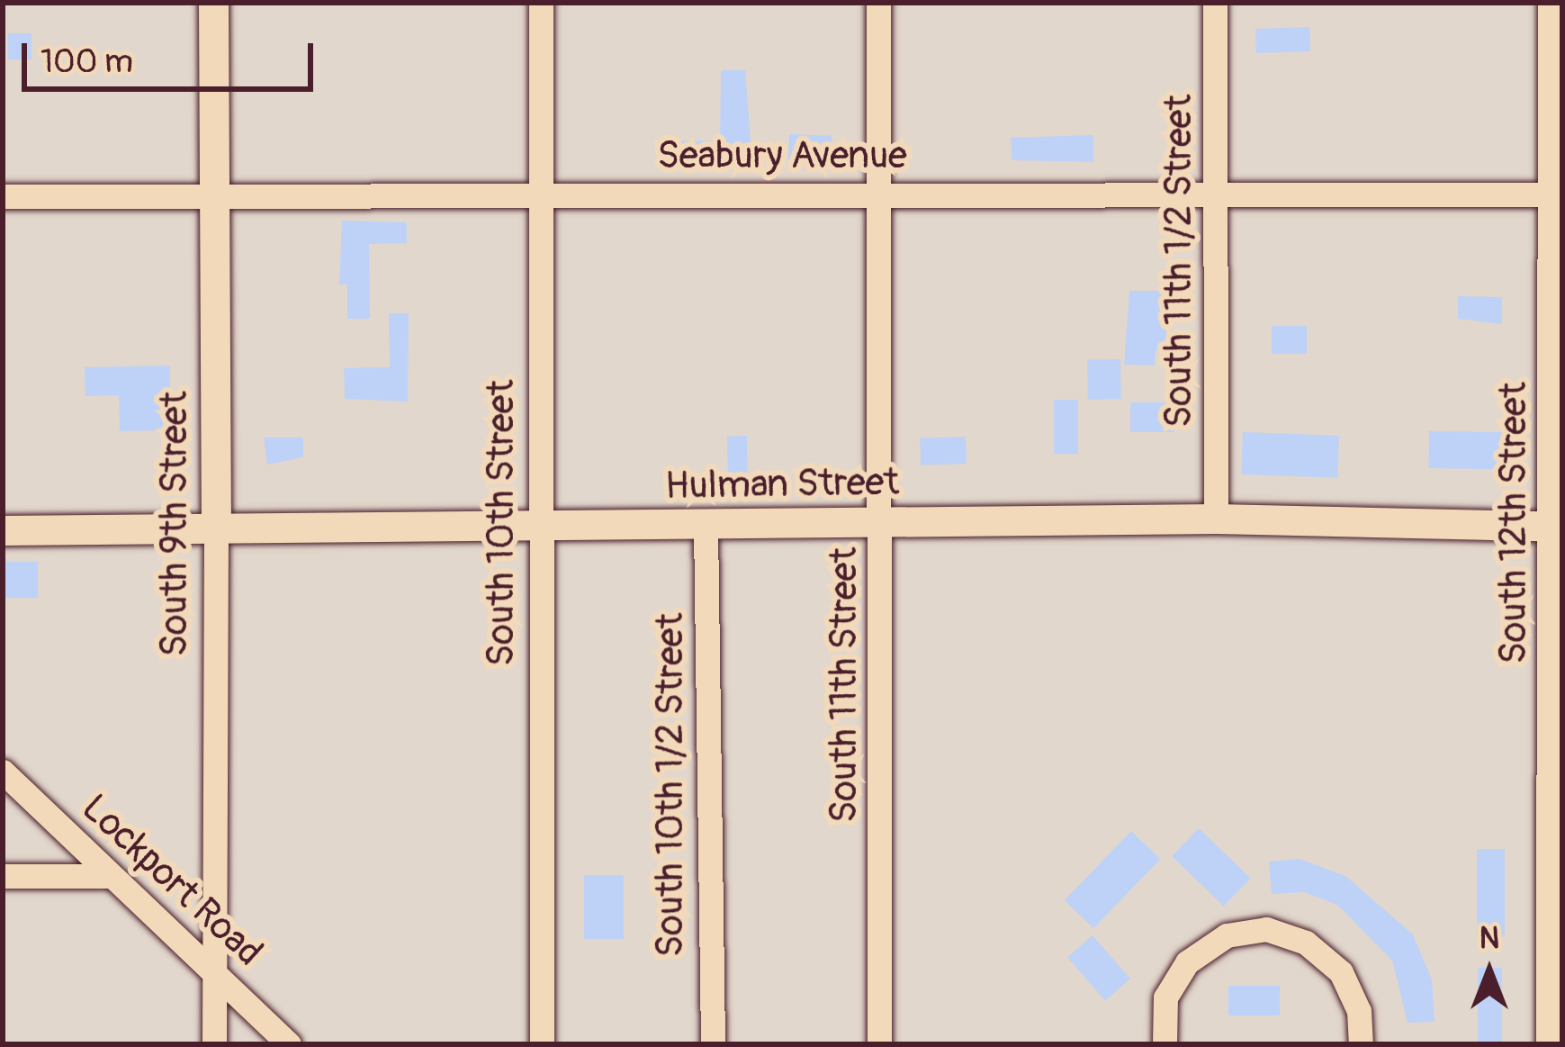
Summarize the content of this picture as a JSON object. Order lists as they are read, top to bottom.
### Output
{
  "streets": {
    "street": [
      "Seabury Avenue",
      "South 11th 1/2 Street",
      "Hulman Street",
      "South 10th Street",
      "South 12th Street",
      "South 9th Street",
      "South 11th Street",
      "South 10th 1/2 Street",
      "Lockport Road"
    ]
  },
  "crossings": [
    ["Seabury Avenue", "South 11th 1/2 Street"],
    ["Seabury Avenue", "South 10th Street"],
    ["Seabury Avenue", "South 12th Street"],
    ["Seabury Avenue", "South 9th Street"],
    ["Seabury Avenue", "South 11th Street"],
    ["South 11th 1/2 Street", "Hulman Street"],
    ["Hulman Street", "South 10th Street"],
    ["Hulman Street", "South 12th Street"],
    ["Hulman Street", "South 9th Street"],
    ["Hulman Street", "South 11th Street"],
    ["Hulman Street", "South 10th 1/2 Street"],
    ["South 9th Street", "Lockport Road"]
  ],
  "scale_bar": "100 m",
  "north": "top"
}
